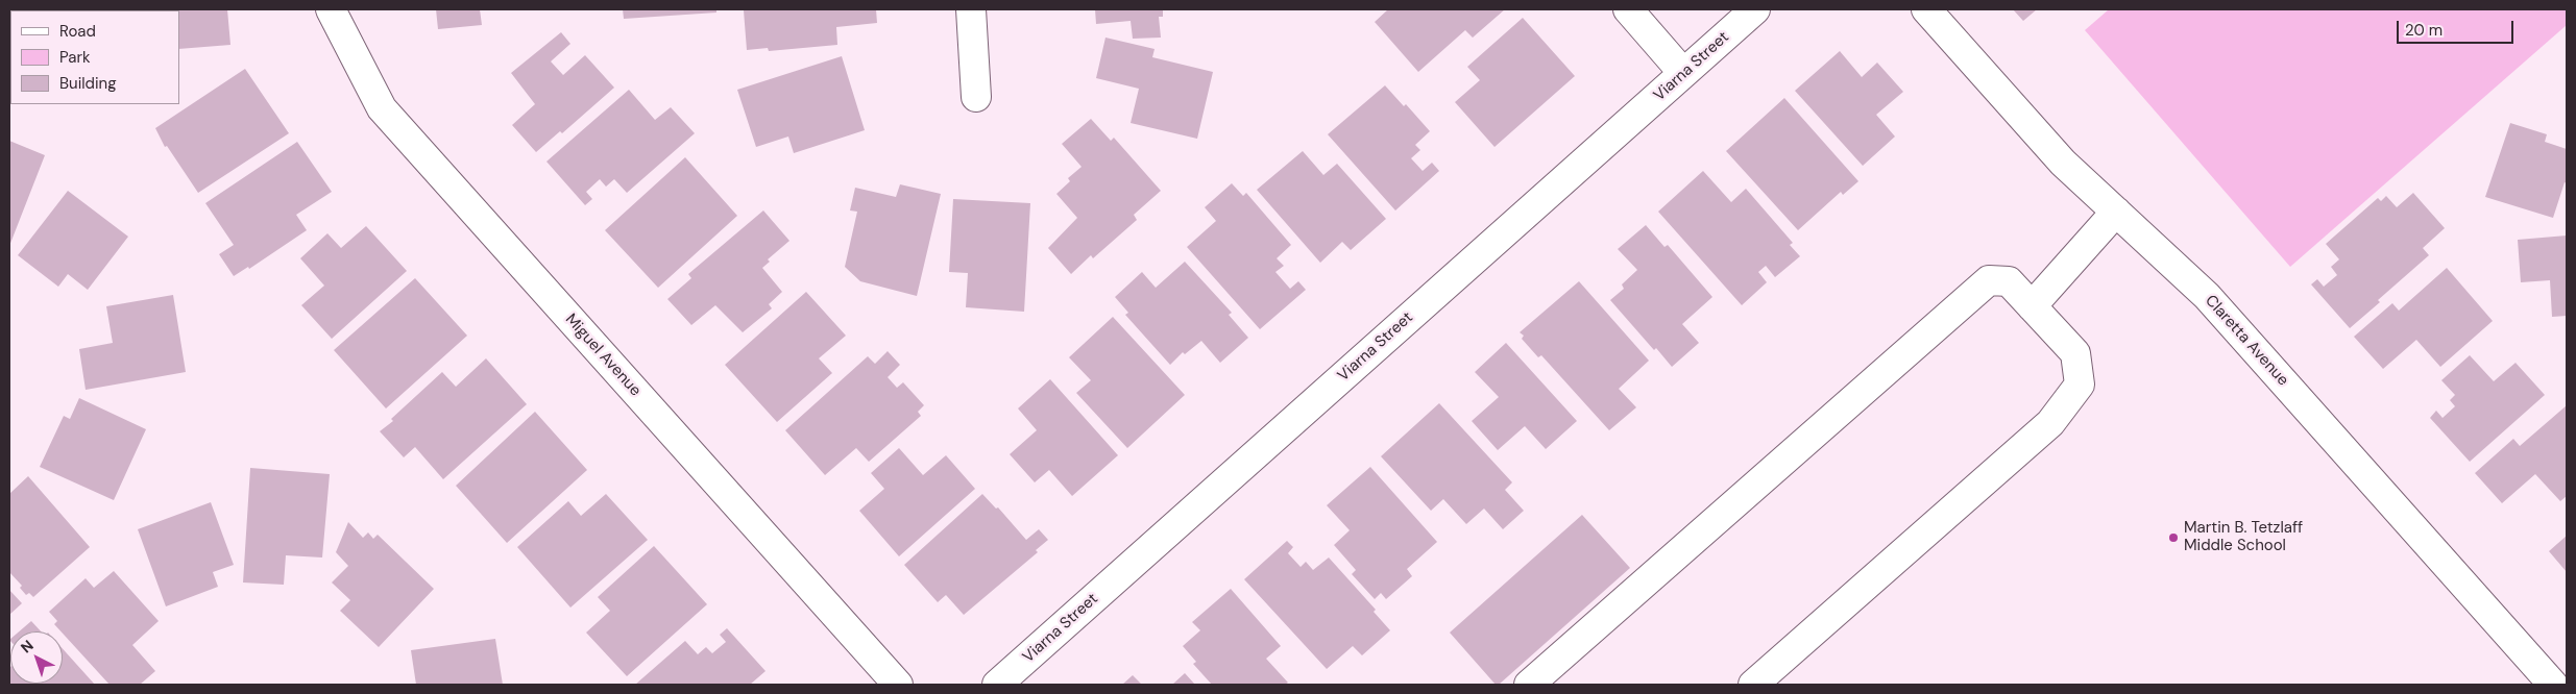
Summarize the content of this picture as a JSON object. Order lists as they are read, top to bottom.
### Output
{
  "streets": {
    "street": ["Viarna Street", "Claretta Avenue", "Miguel Avenue"]
  },
  "places": ["Martin B. Tetzlaff Middle School"],
  "legend": ["Road", "Park", "Building"],
  "scale_bar": "20 m",
  "north": "top left"
}
